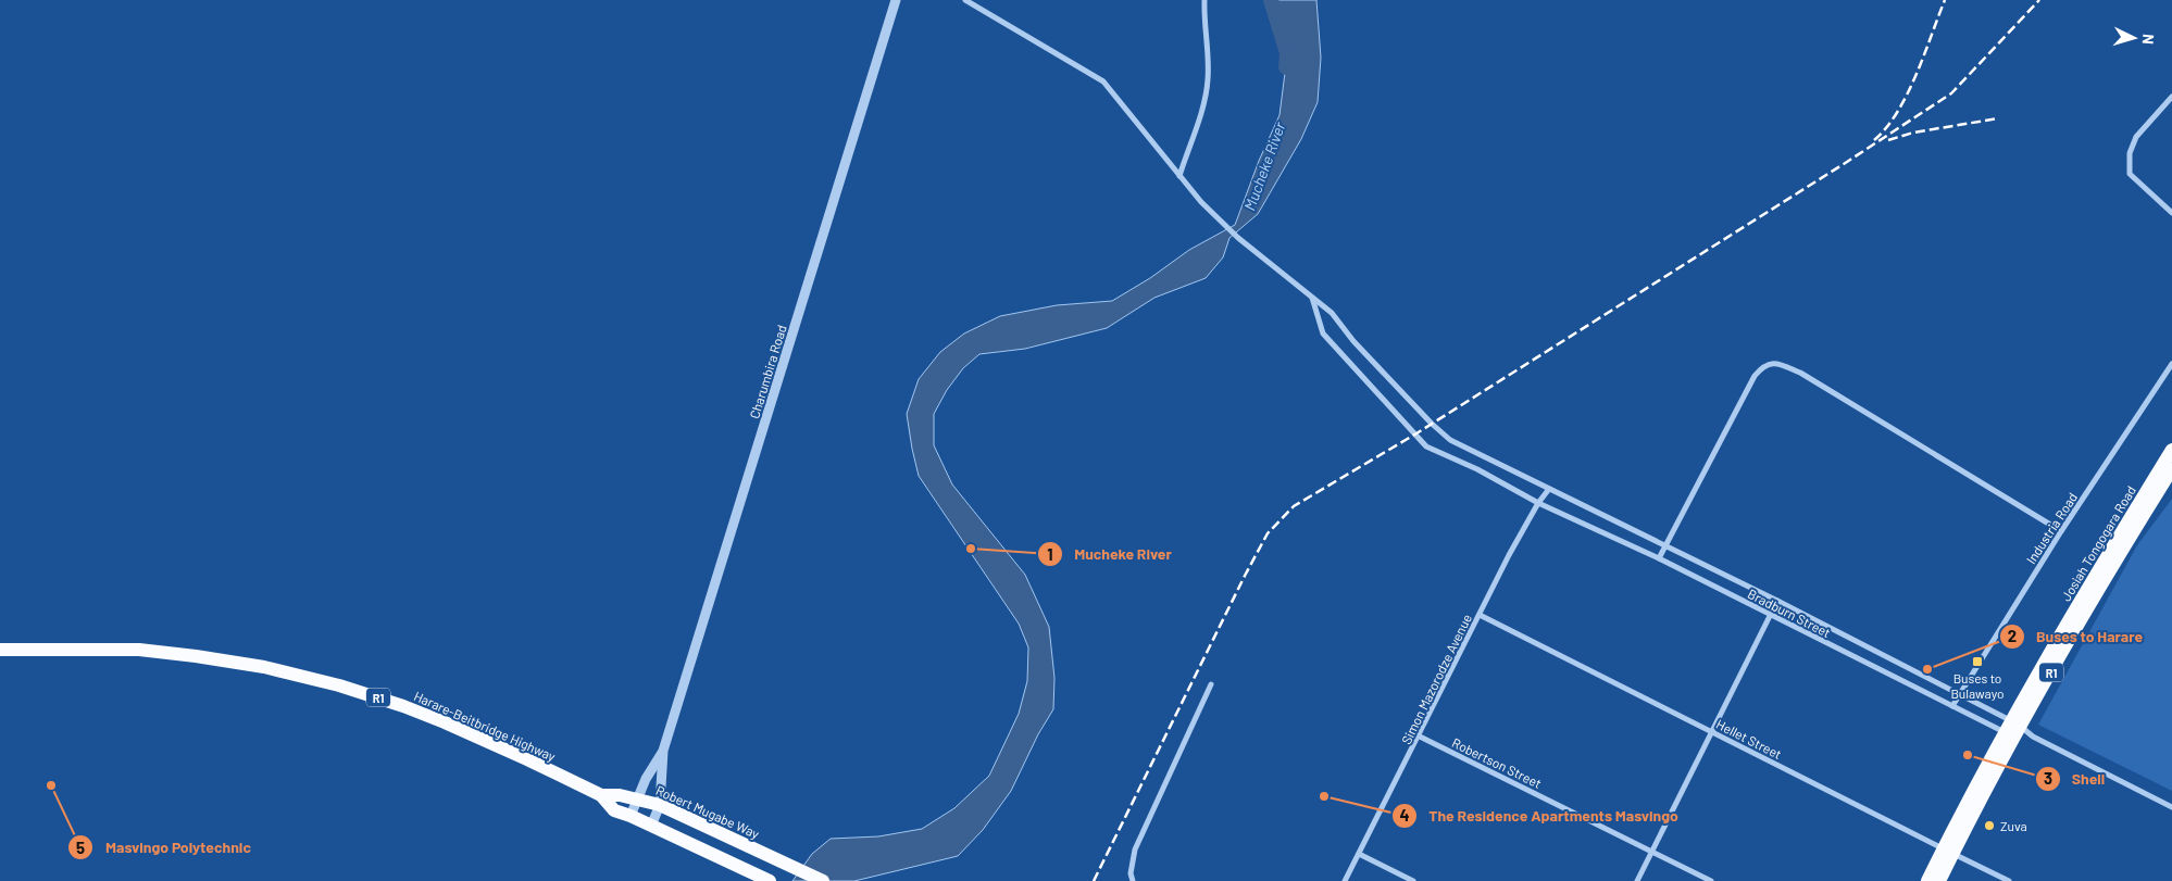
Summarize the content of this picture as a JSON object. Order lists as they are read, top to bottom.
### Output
{
  "streets": {
    "highway": [
      "Josiah Tongogara Road",
      "R1",
      "Harare-Beitbridge Highway",
      "Robert Mugabe Way"
    ],
    "street": [
      "Charumbira Road",
      "Industria Road",
      "Bradburn Street",
      "Simon Mazorodze Avenue",
      "Hellet Street",
      "Robertson Street"
    ]
  },
  "crossings": [
    ["Charumbira Road", "R1"],
    ["Charumbira Road", "Robert Mugabe Way"],
    ["Industria Road", "Bradburn Street"],
    ["Josiah Tongogara Road", "Bradburn Street"],
    ["Josiah Tongogara Road", "Hellet Street"],
    ["Bradburn Street", "Simon Mazorodze Avenue"],
    ["R1", "Harare-Beitbridge Highway"],
    ["R1", "Robert Mugabe Way"],
    ["Simon Mazorodze Avenue", "Hellet Street"],
    ["Simon Mazorodze Avenue", "Robertson Street"],
    ["Harare-Beitbridge Highway", "Robert Mugabe Way"]
  ],
  "water": ["Mucheke River"],
  "places": {
    "other": [
      "Mucheke River",
      "Buses to Harare",
      "Shell",
      "Masvingo Polytechnic",
      "The Residence Apartments Masvingo",
      "Zuva"
    ],
    "transit": ["Buses to Bulawayo"]
  },
  "north": "right"
}
